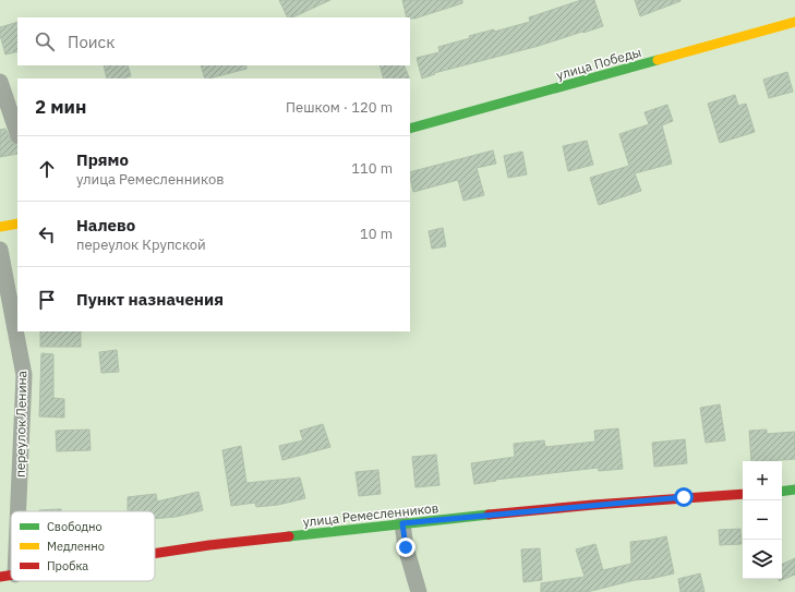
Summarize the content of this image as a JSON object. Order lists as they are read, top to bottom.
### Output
{
  "streets": {
    "street": ["улица Победы", "переулок Ленина", "улица Ремесленников"]
  },
  "legend": ["Свободно", "Медленно", "Пробка"],
  "page": {
    "search": "Поиск",
    "heading": ["2 мин", "Пешком · 120 m"],
    "list": [
      ["Прямо", "улица Ремесленников", "110 m"],
      ["Налево", "переулок Крупской", "10 m"],
      "Пункт назначения"
    ],
    "map_buttons": ["+", "−"]
  }
}
